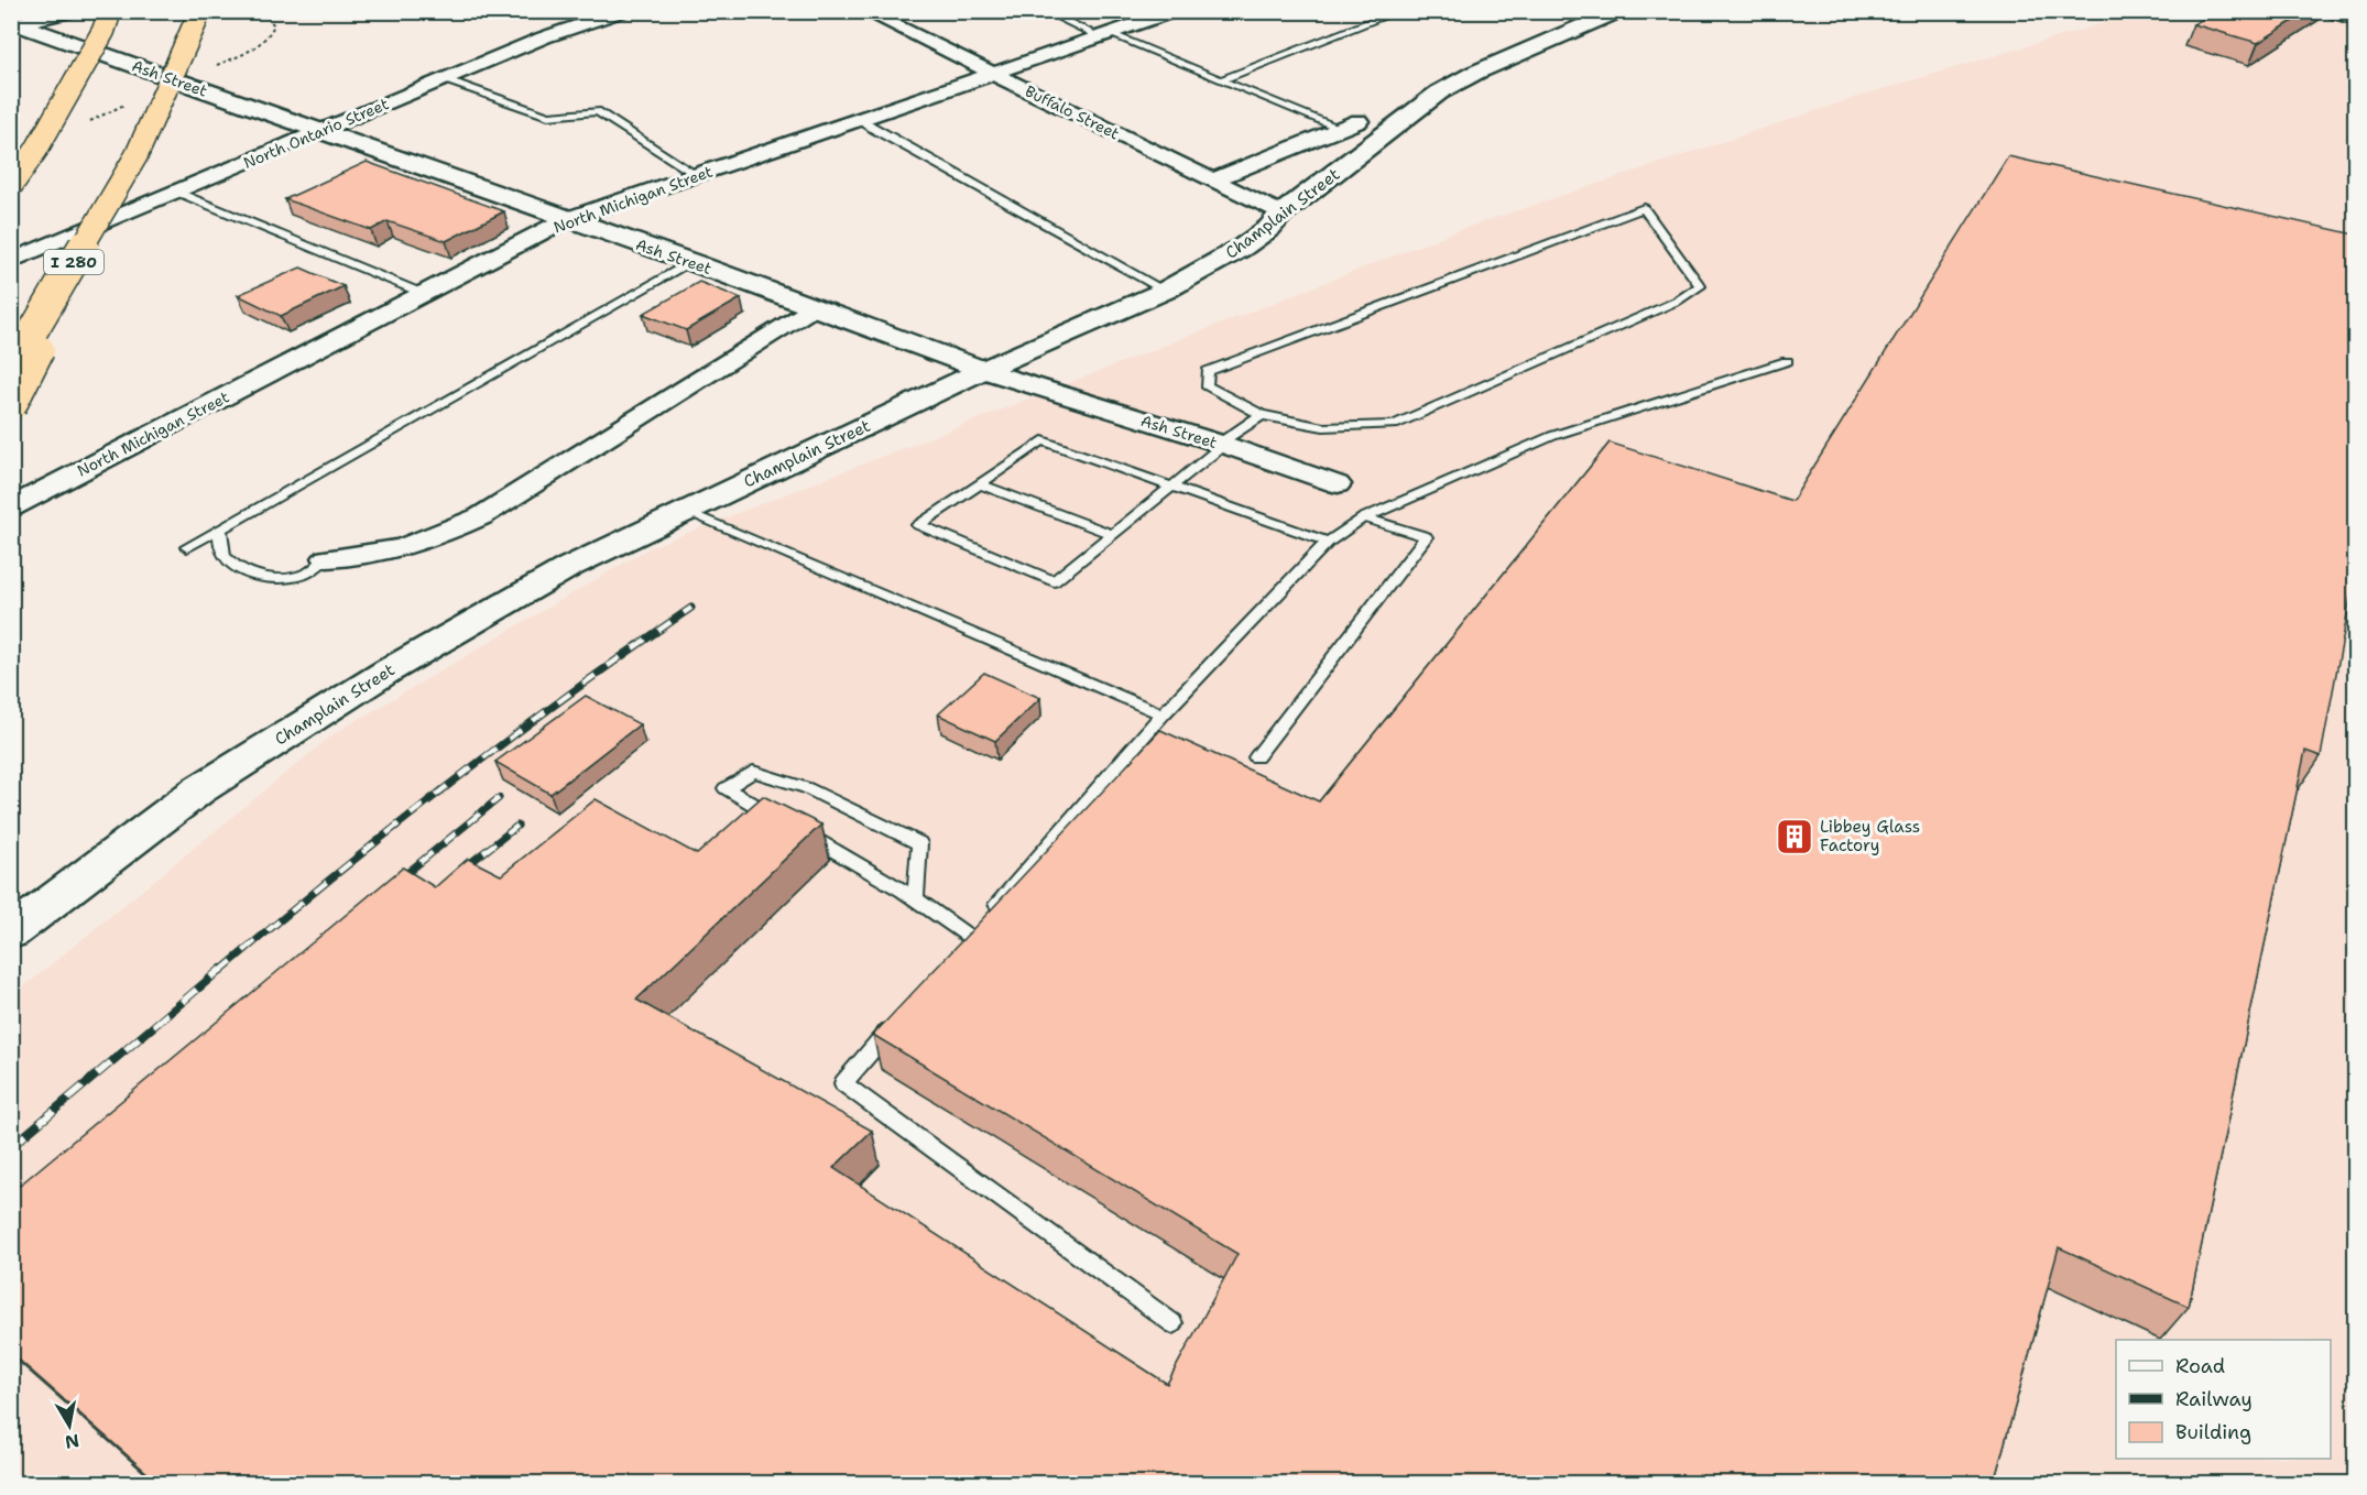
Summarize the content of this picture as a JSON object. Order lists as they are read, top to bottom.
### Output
{
  "streets": {
    "highway": ["I 280"],
    "main road": ["Ash Street", "Champlain Street"],
    "street": ["Buffalo Street", "North Ontario Street", "North Michigan Street"]
  },
  "crossings": [
    ["Ash Street", "North Ontario Street"],
    ["Ash Street", "North Michigan Street"],
    ["Ash Street", "Champlain Street"],
    ["Buffalo Street", "North Michigan Street"],
    ["Buffalo Street", "Champlain Street"]
  ],
  "places": {
    "building": ["Libbey Glass Factory"]
  },
  "legend": ["Road", "Railway", "Building"],
  "north": "bottom"
}
